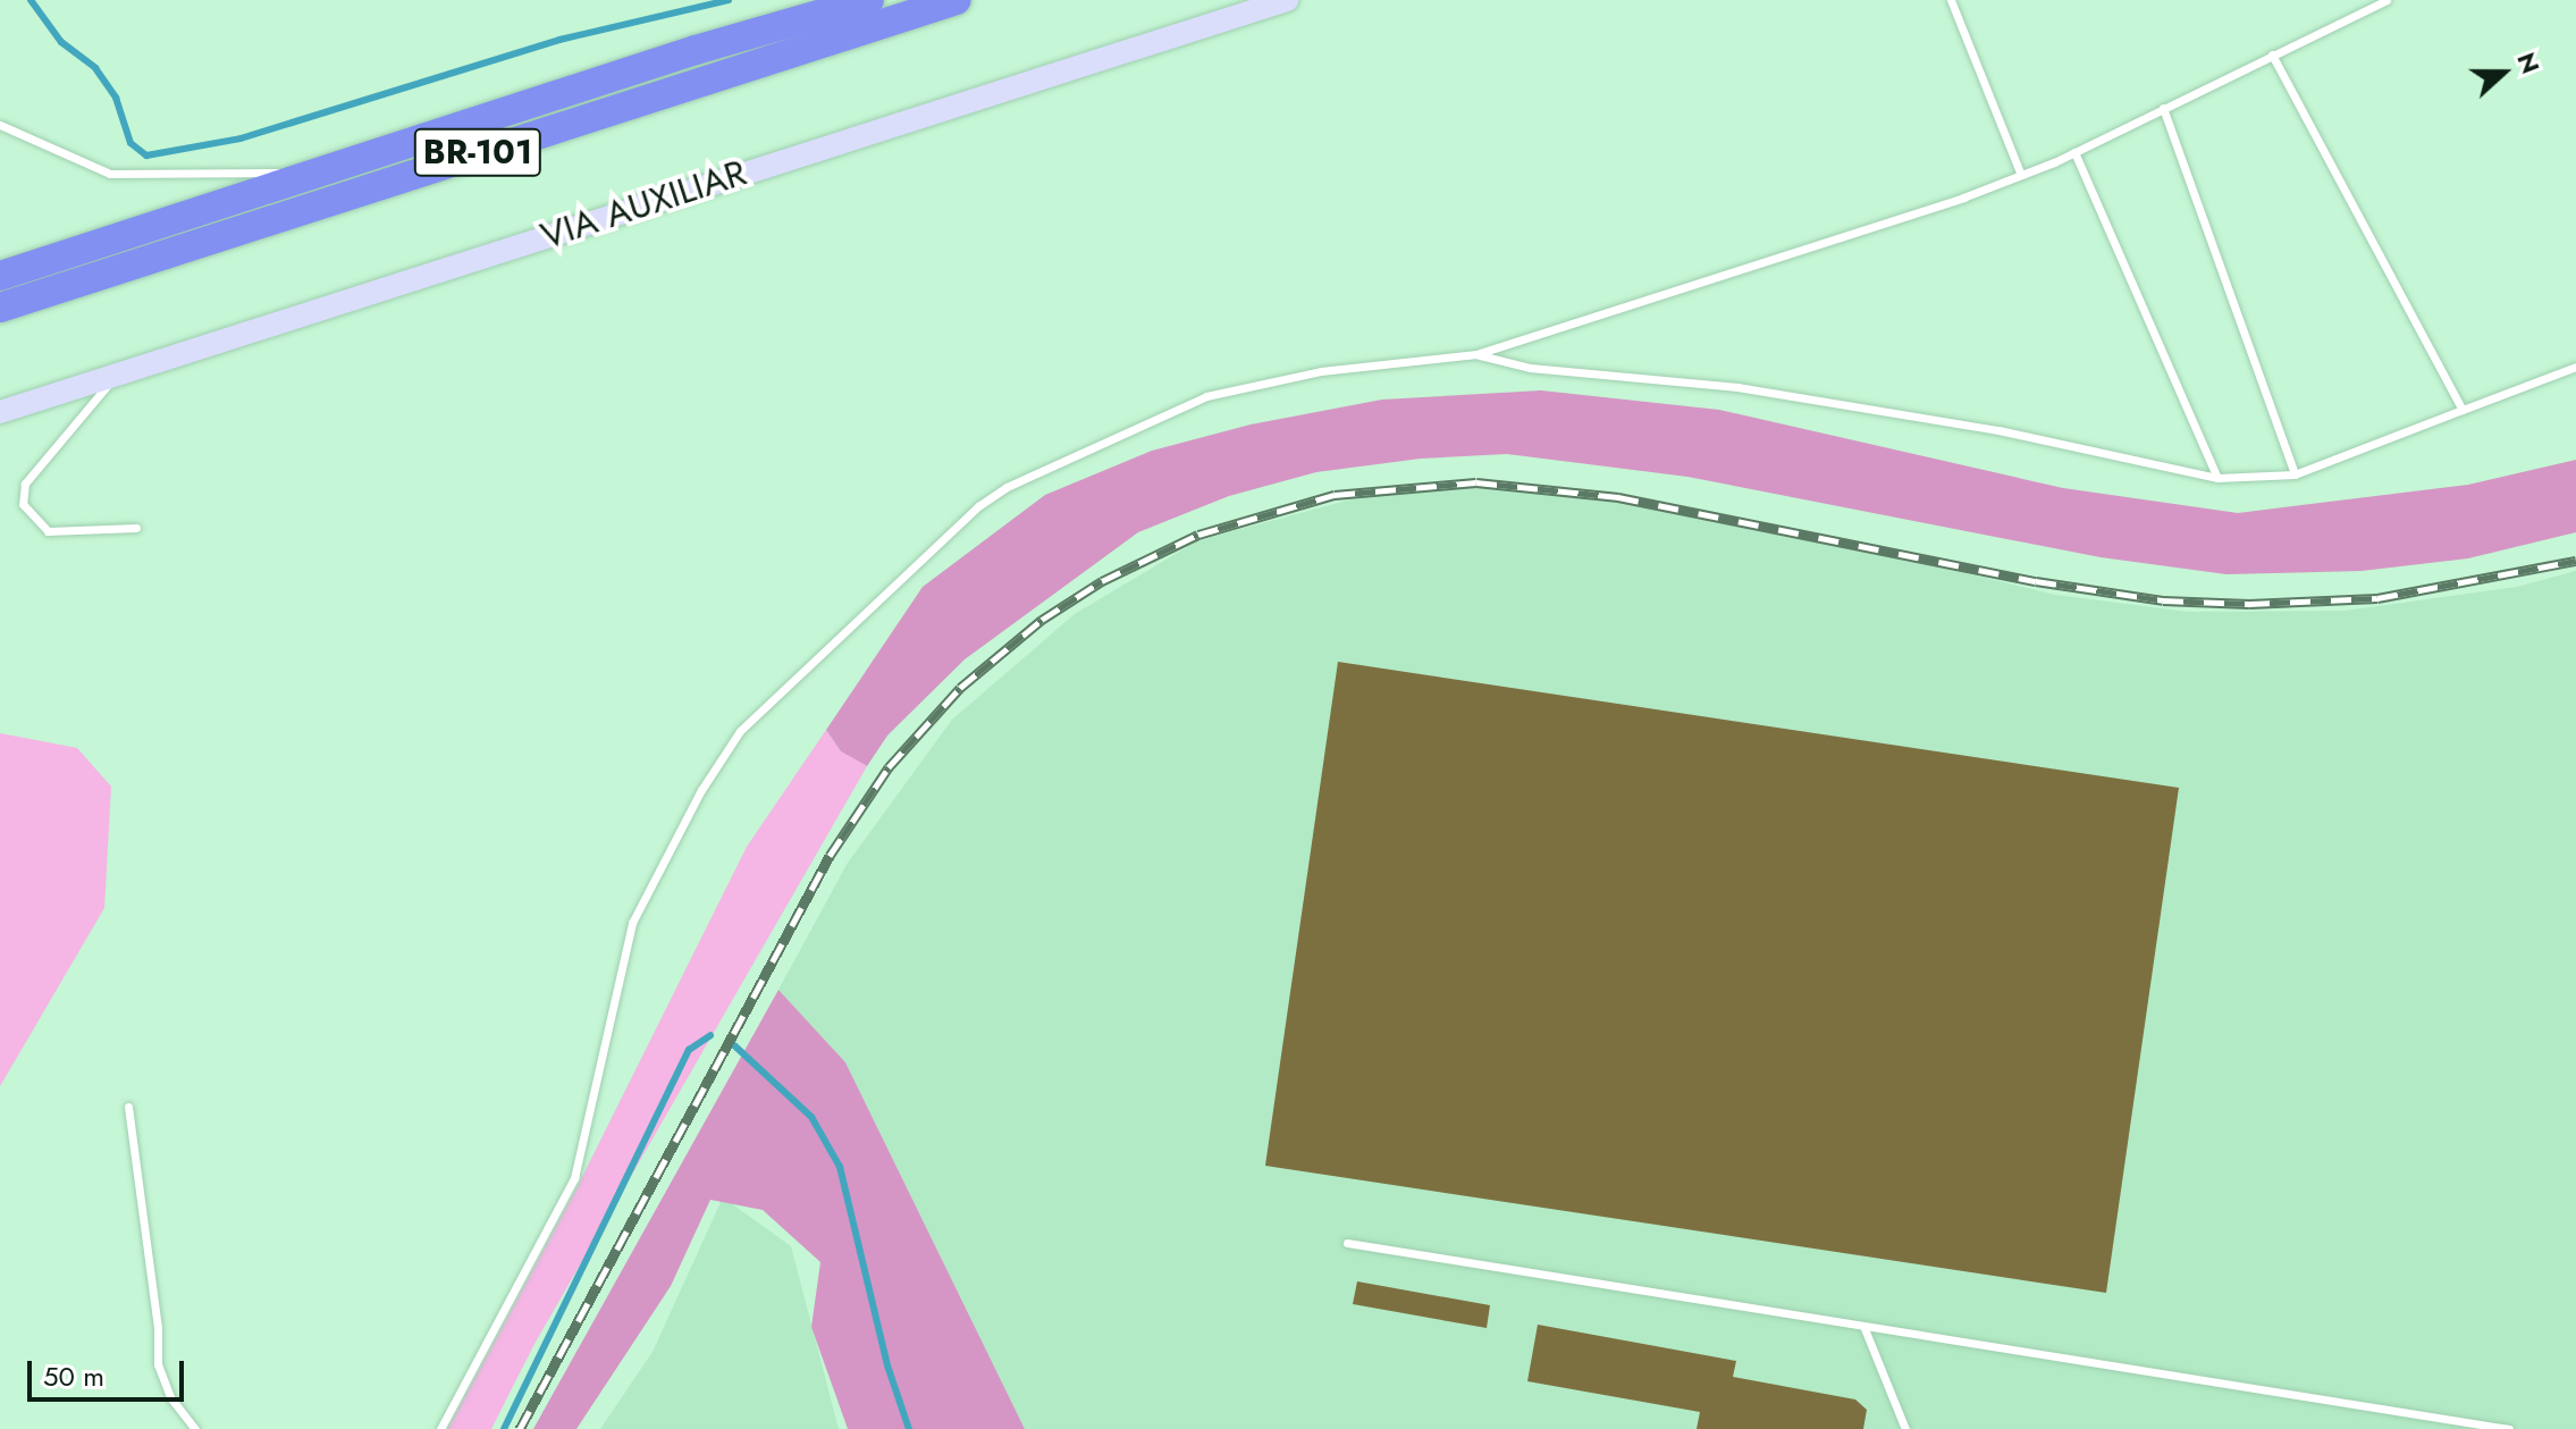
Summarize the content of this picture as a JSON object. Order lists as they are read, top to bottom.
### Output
{
  "streets": {
    "highway": ["BR-101"],
    "street": ["VIA AUXILIAR"]
  },
  "scale_bar": "50 m",
  "north": "right"
}
